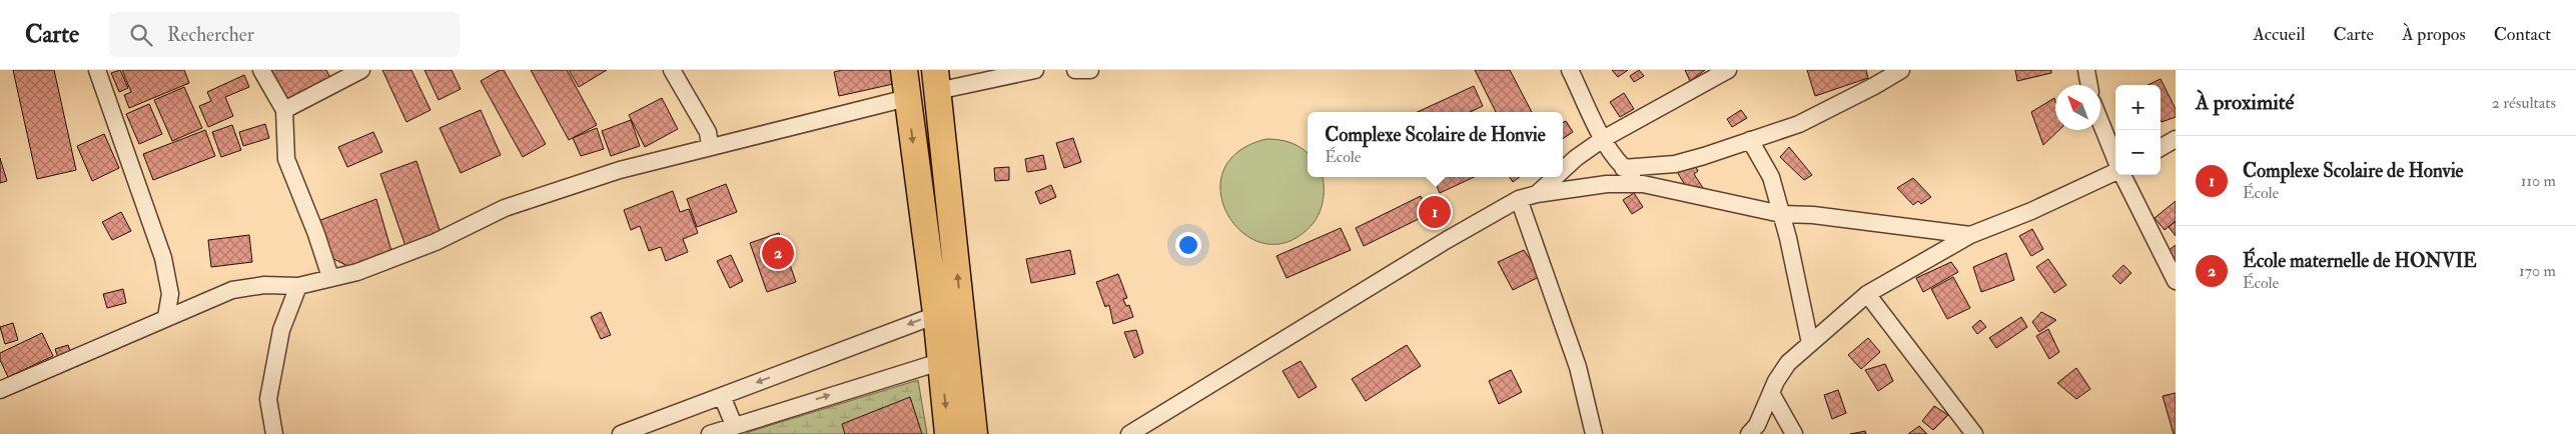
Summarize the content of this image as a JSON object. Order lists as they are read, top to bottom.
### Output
{
  "north": "top left",
  "page": {
    "header": "Carte",
    "search": "Rechercher",
    "nav": [
      "Accueil",
      "Carte",
      "À propos",
      "Contact"
    ],
    "heading": ["À proximité", "2 résultats"],
    "map_buttons": ["+", "−"],
    "popup": ["Complexe Scolaire de Honvie", "École"],
    "list": [
      {
        "mark": "1",
        "name": "Complexe Scolaire de Honvie",
        "note": "École",
        "value": "110 m"
      },
      {
        "mark": "2",
        "name": "École maternelle de HONVIE",
        "note": "École",
        "value": "170 m"
      }
    ],
    "pins": ["1", "2"]
  }
}
